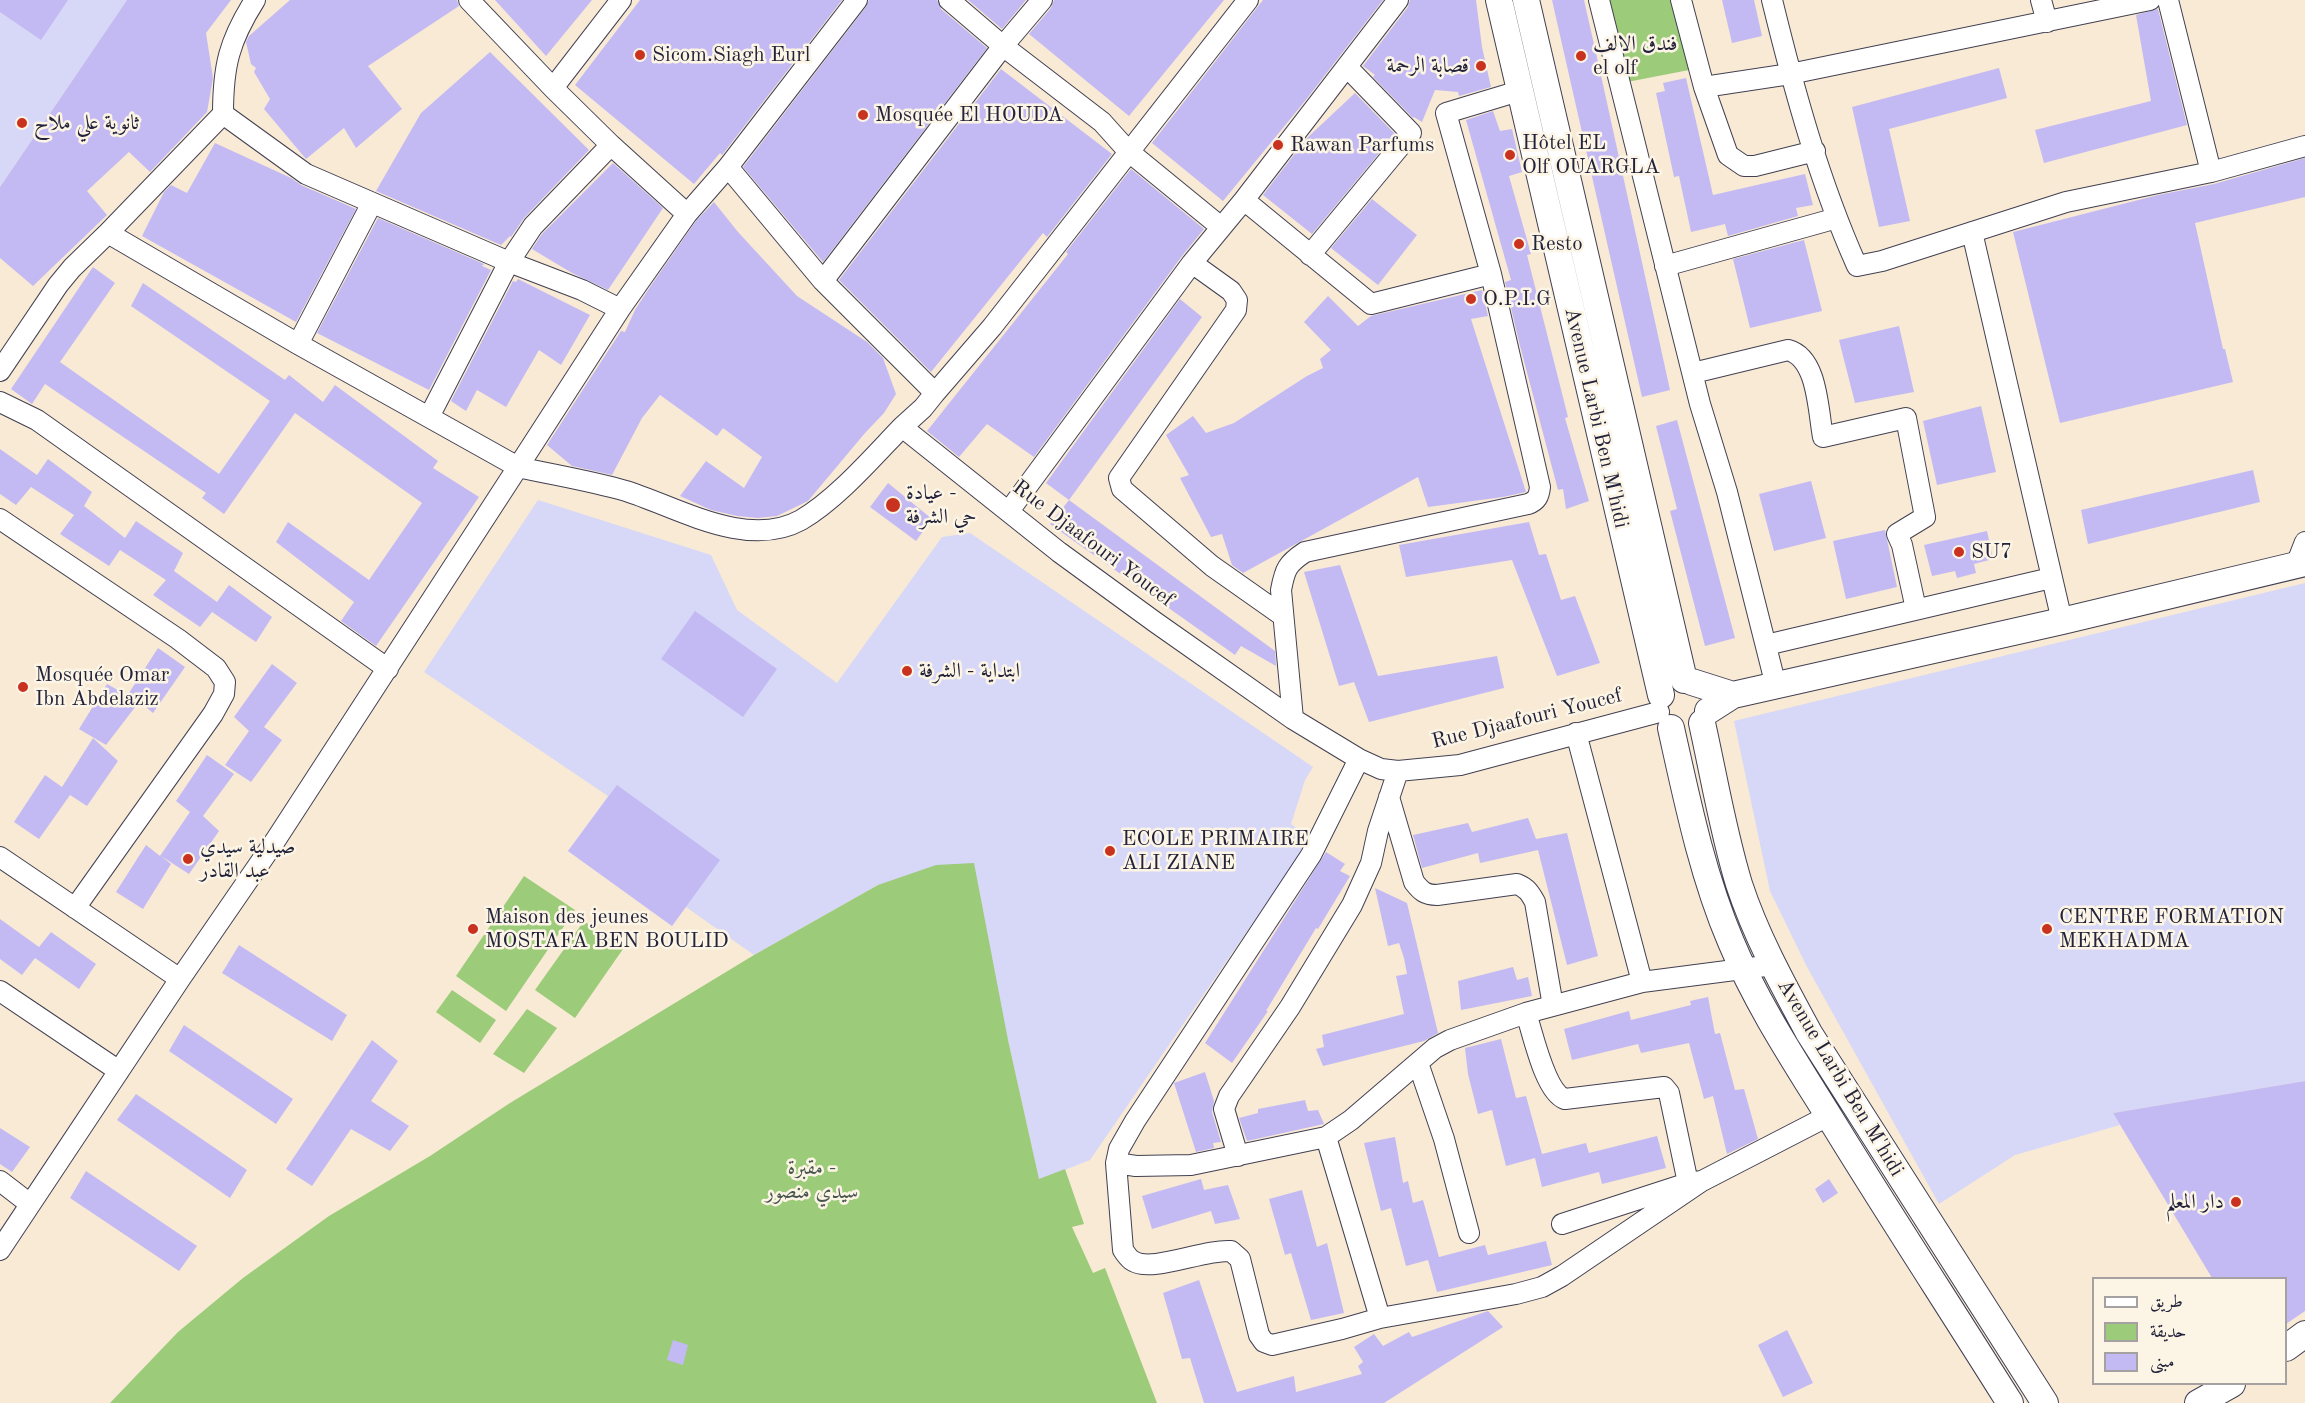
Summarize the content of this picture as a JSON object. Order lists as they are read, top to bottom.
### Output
{
  "streets": {
    "main road": ["Avenue Larbi Ben M'hidi"],
    "street": ["Rue Djaafouri Youcef"]
  },
  "crossings": [
    ["Avenue Larbi Ben M'hidi", "Rue Djaafouri Youcef"]
  ],
  "parks": ["مقبرة - سيدي منصور"],
  "places": [
    "Sicom.Siagh Eurl",
    "فندق الالف el olf",
    "قصابة الرحمة",
    "Mosquée El HOUDA",
    "ثانوية علي ملاح",
    "Rawan Parfums",
    "Hôtel EL Olf OUARGLA",
    "Resto",
    "O.P.I.G",
    "عيادة - حي الشرفة",
    "SU7",
    "ابتداية - الشرفة",
    "Mosquée Omar Ibn Abdelaziz",
    "ECOLE PRIMAIRE ALI ZIANE",
    "صيدلية سيدي عبد القادر",
    "Maison des jeunes MOSTAFA BEN BOULID",
    "CENTRE FORMATION MEKHADMA",
    "دار المعلم"
  ],
  "legend": ["طريق", "حديقة", "مبنى"]
}
